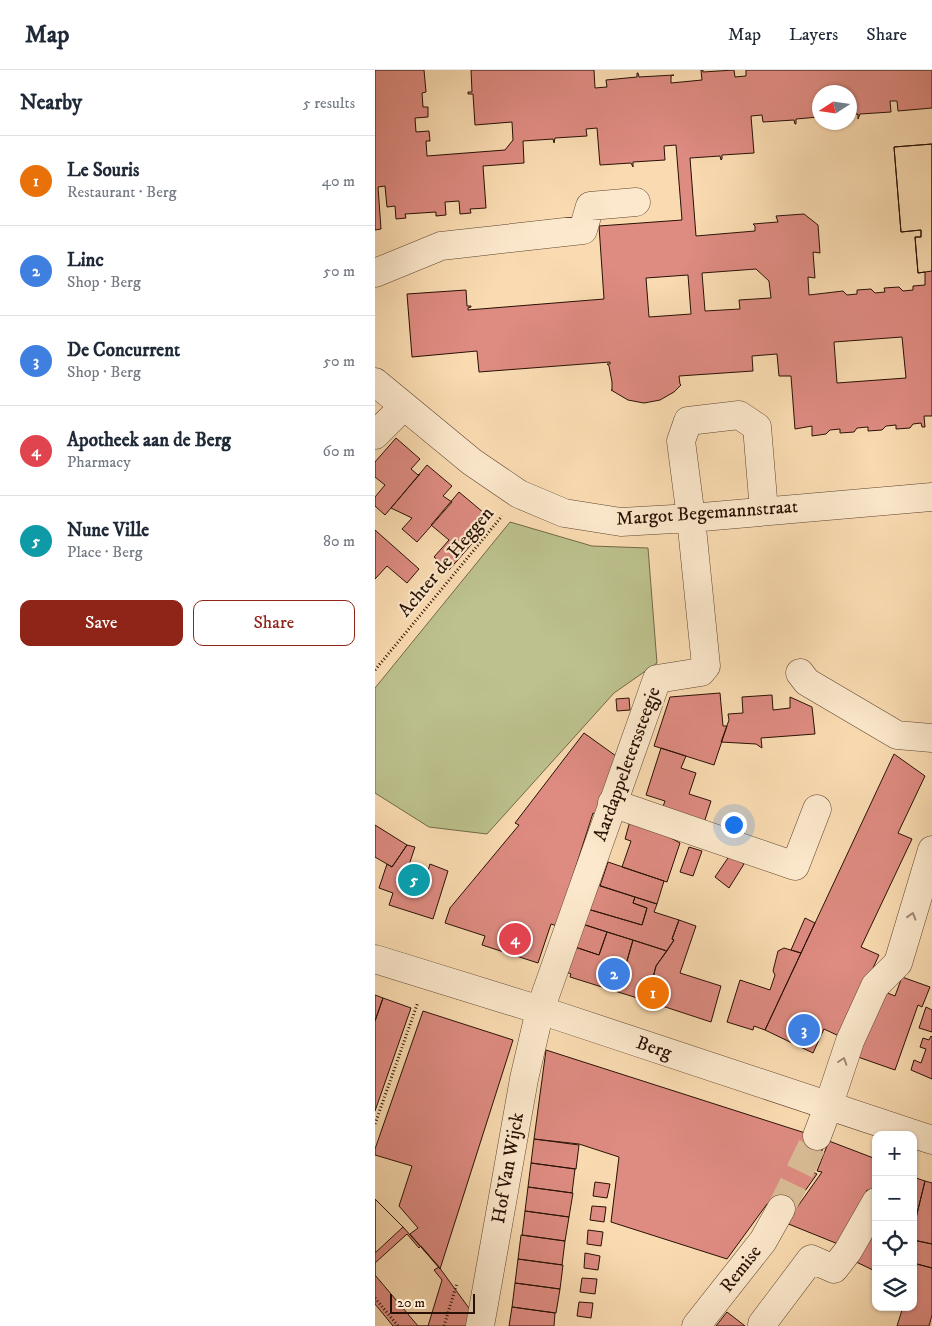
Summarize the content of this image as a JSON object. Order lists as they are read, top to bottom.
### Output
{
  "streets": {
    "street": [
      "Margot Begemannstraat",
      "Aardappeleterssteegje",
      "Berg",
      "Hof Van Wijck",
      "Remise"
    ],
    "path": ["Achter de Heggen"]
  },
  "crossings": [
    ["Margot Begemannstraat", "Achter de Heggen"],
    ["Margot Begemannstraat", "Aardappeleterssteegje"],
    ["Aardappeleterssteegje", "Berg"],
    ["Aardappeleterssteegje", "Hof Van Wijck"],
    ["Berg", "Hof Van Wijck"]
  ],
  "scale_bar": "20 m",
  "north": "left",
  "page": {
    "header": "Map",
    "nav": ["Map", "Layers", "Share"],
    "heading": ["Nearby", "5 results"],
    "list": [
      {
        "mark": "1",
        "name": "Le Souris",
        "note": "Restaurant · Berg",
        "value": "40 m"
      },
      {
        "mark": "2",
        "name": "Linc",
        "note": "Shop · Berg",
        "value": "50 m"
      },
      {
        "mark": "3",
        "name": "De Concurrent",
        "note": "Shop · Berg",
        "value": "50 m"
      },
      {
        "mark": "4",
        "name": "Apotheek aan de Berg",
        "note": "Pharmacy",
        "value": "60 m"
      },
      {
        "mark": "5",
        "name": "Nune Ville",
        "note": "Place · Berg",
        "value": "80 m"
      }
    ],
    "buttons": ["Save", "Share"],
    "pins": [
      "5",
      "4",
      "2",
      "1",
      "3"
    ],
    "map_buttons": ["+", "−"],
    "scale": "20 m"
  }
}
